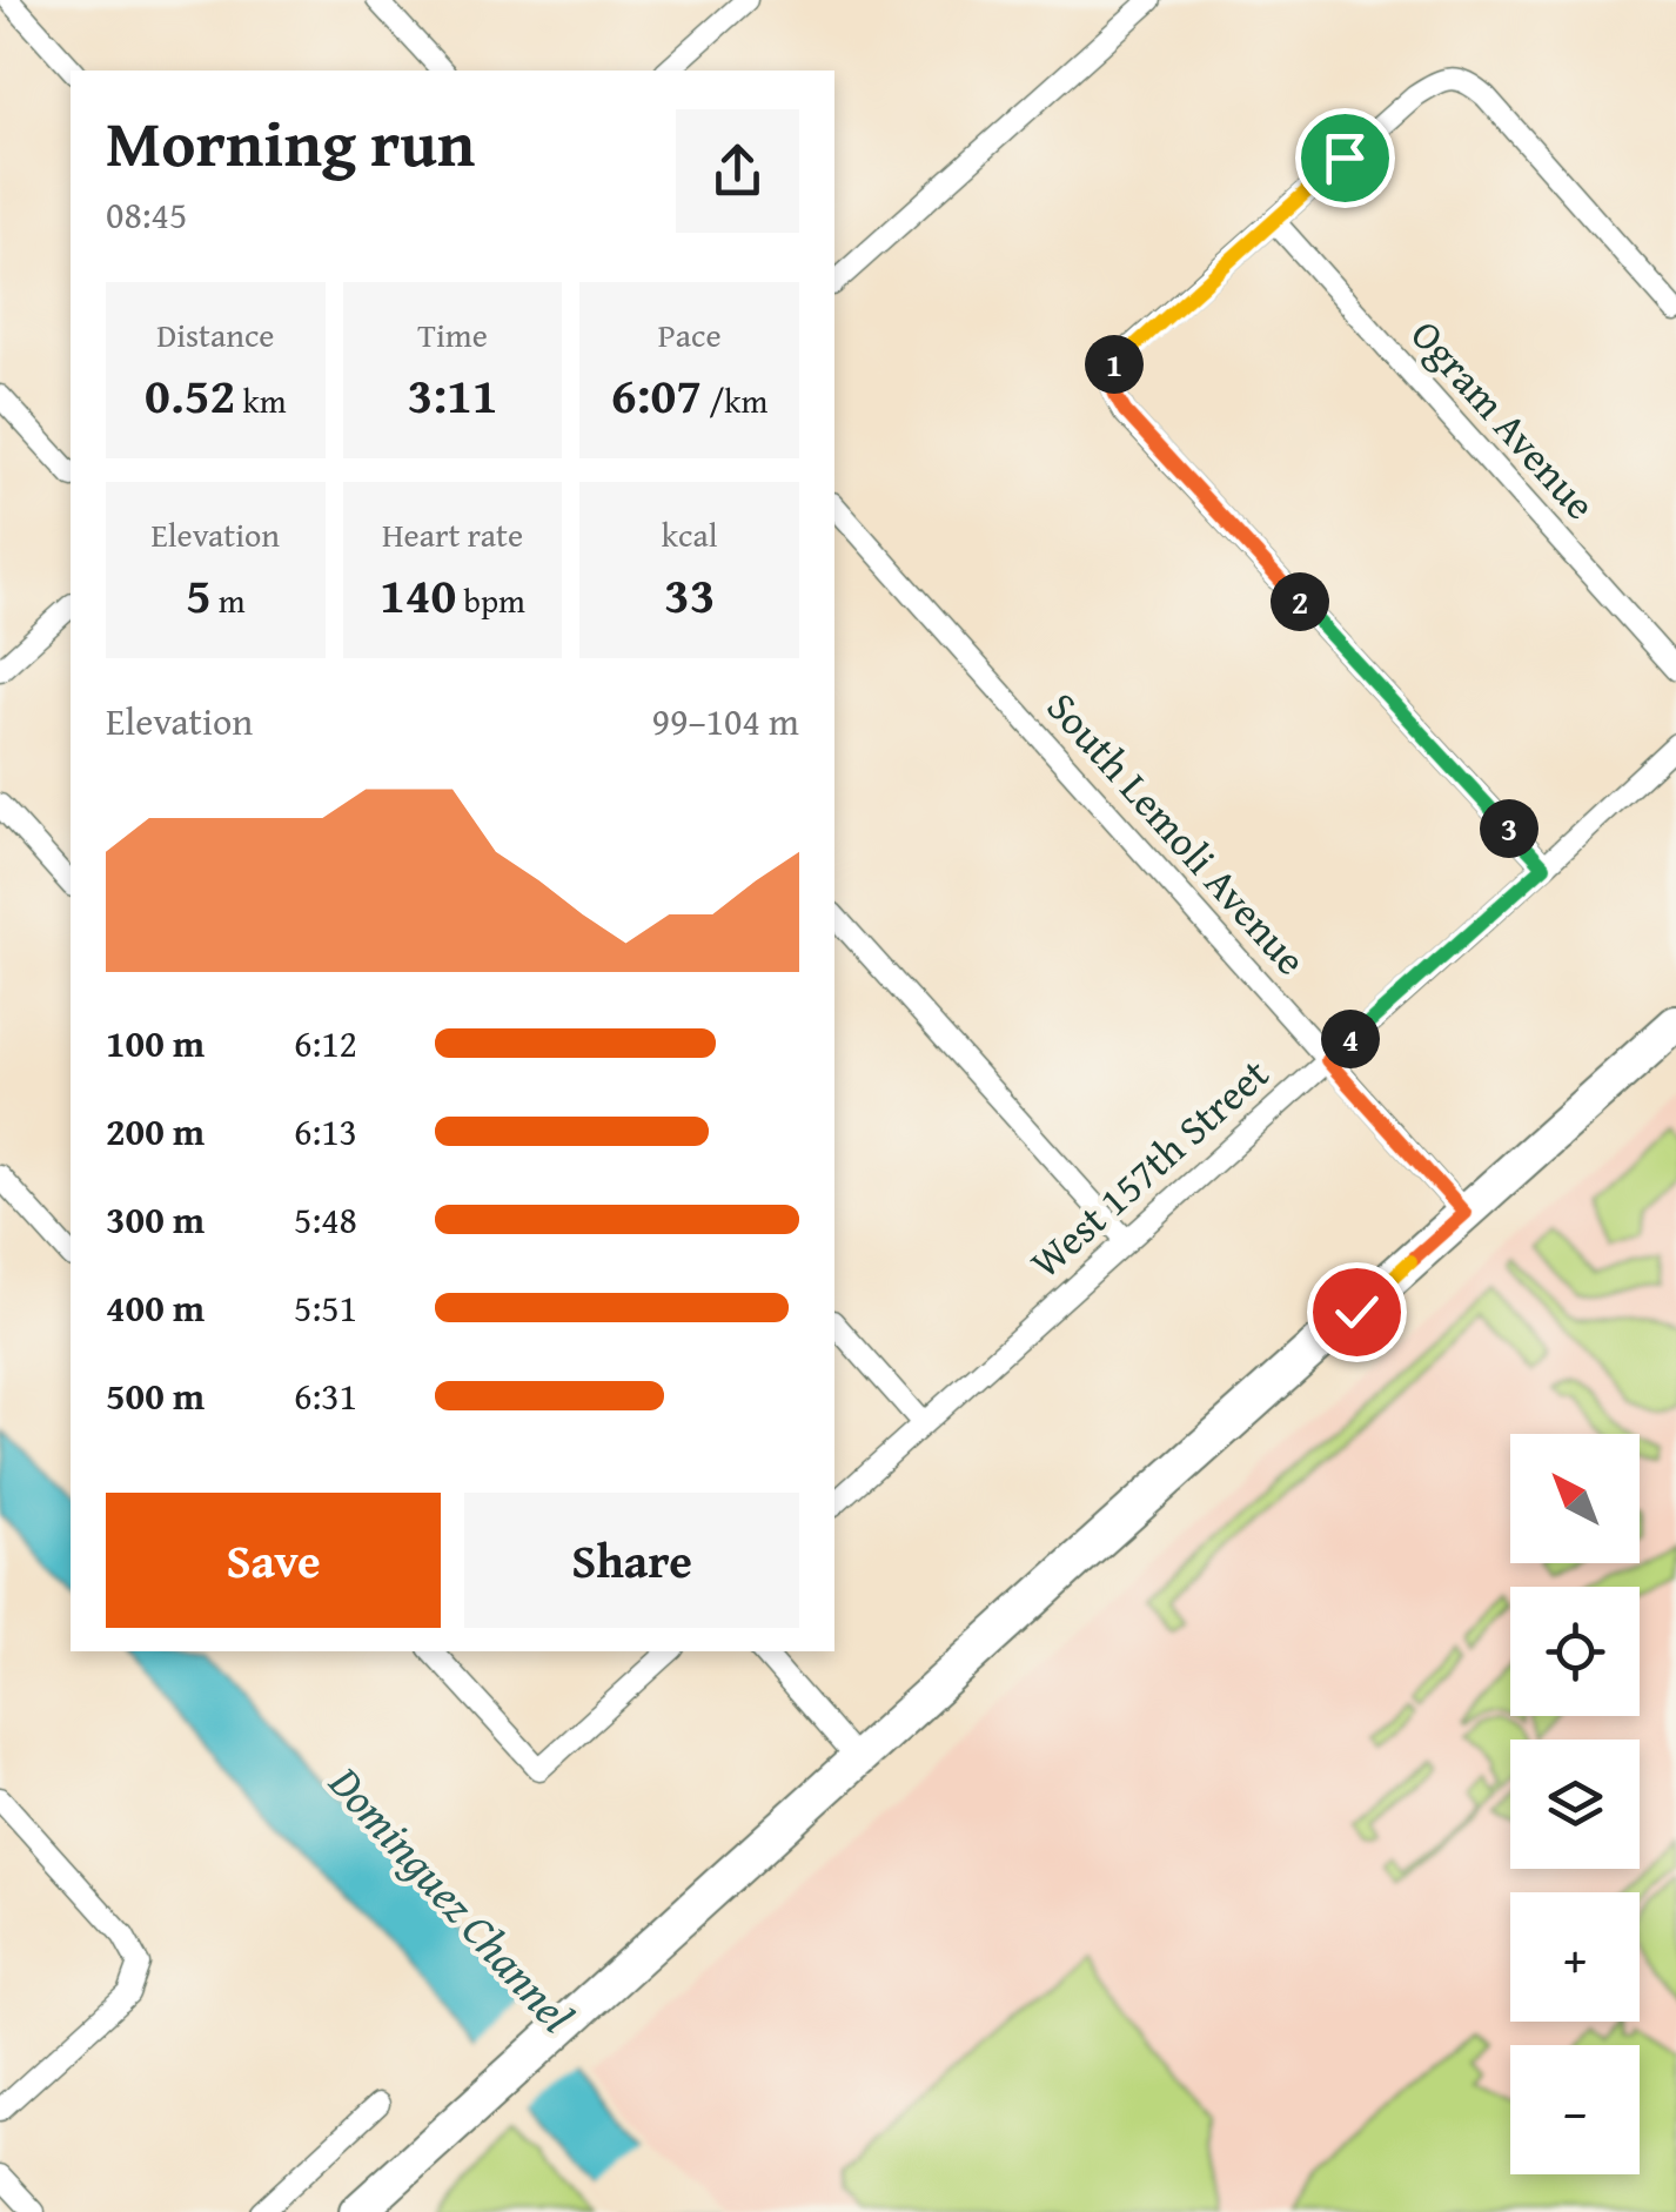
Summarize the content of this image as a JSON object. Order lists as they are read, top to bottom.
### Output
{
  "streets": {
    "street": ["Ogram Avenue", "South Lemoli Avenue", "West 157th Street"]
  },
  "crossings": [
    ["South Lemoli Avenue", "West 157th Street"]
  ],
  "water": ["Dominguez Channel"],
  "north": "top left",
  "page": {
    "heading": ["Morning run", "08:45"],
    "stats": [
      ["Distance", "0.52 km"],
      ["Time", "3:11"],
      ["Pace", "6:07 /km"],
      ["Elevation", "5 m"],
      ["Heart rate", "140 bpm"],
      ["kcal", "33"]
    ],
    "pins": [
      "1",
      "2",
      "3",
      "4"
    ],
    "chart": ["Elevation", "99–104 m"],
    "list": [
      {
        "name": "100 m",
        "note": "6:12"
      },
      {
        "name": "200 m",
        "note": "6:13"
      },
      {
        "name": "300 m",
        "note": "5:48"
      },
      {
        "name": "400 m",
        "note": "5:51"
      },
      {
        "name": "500 m",
        "note": "6:31"
      }
    ],
    "map_buttons": ["+", "−"],
    "buttons": ["Save", "Share"]
  }
}
